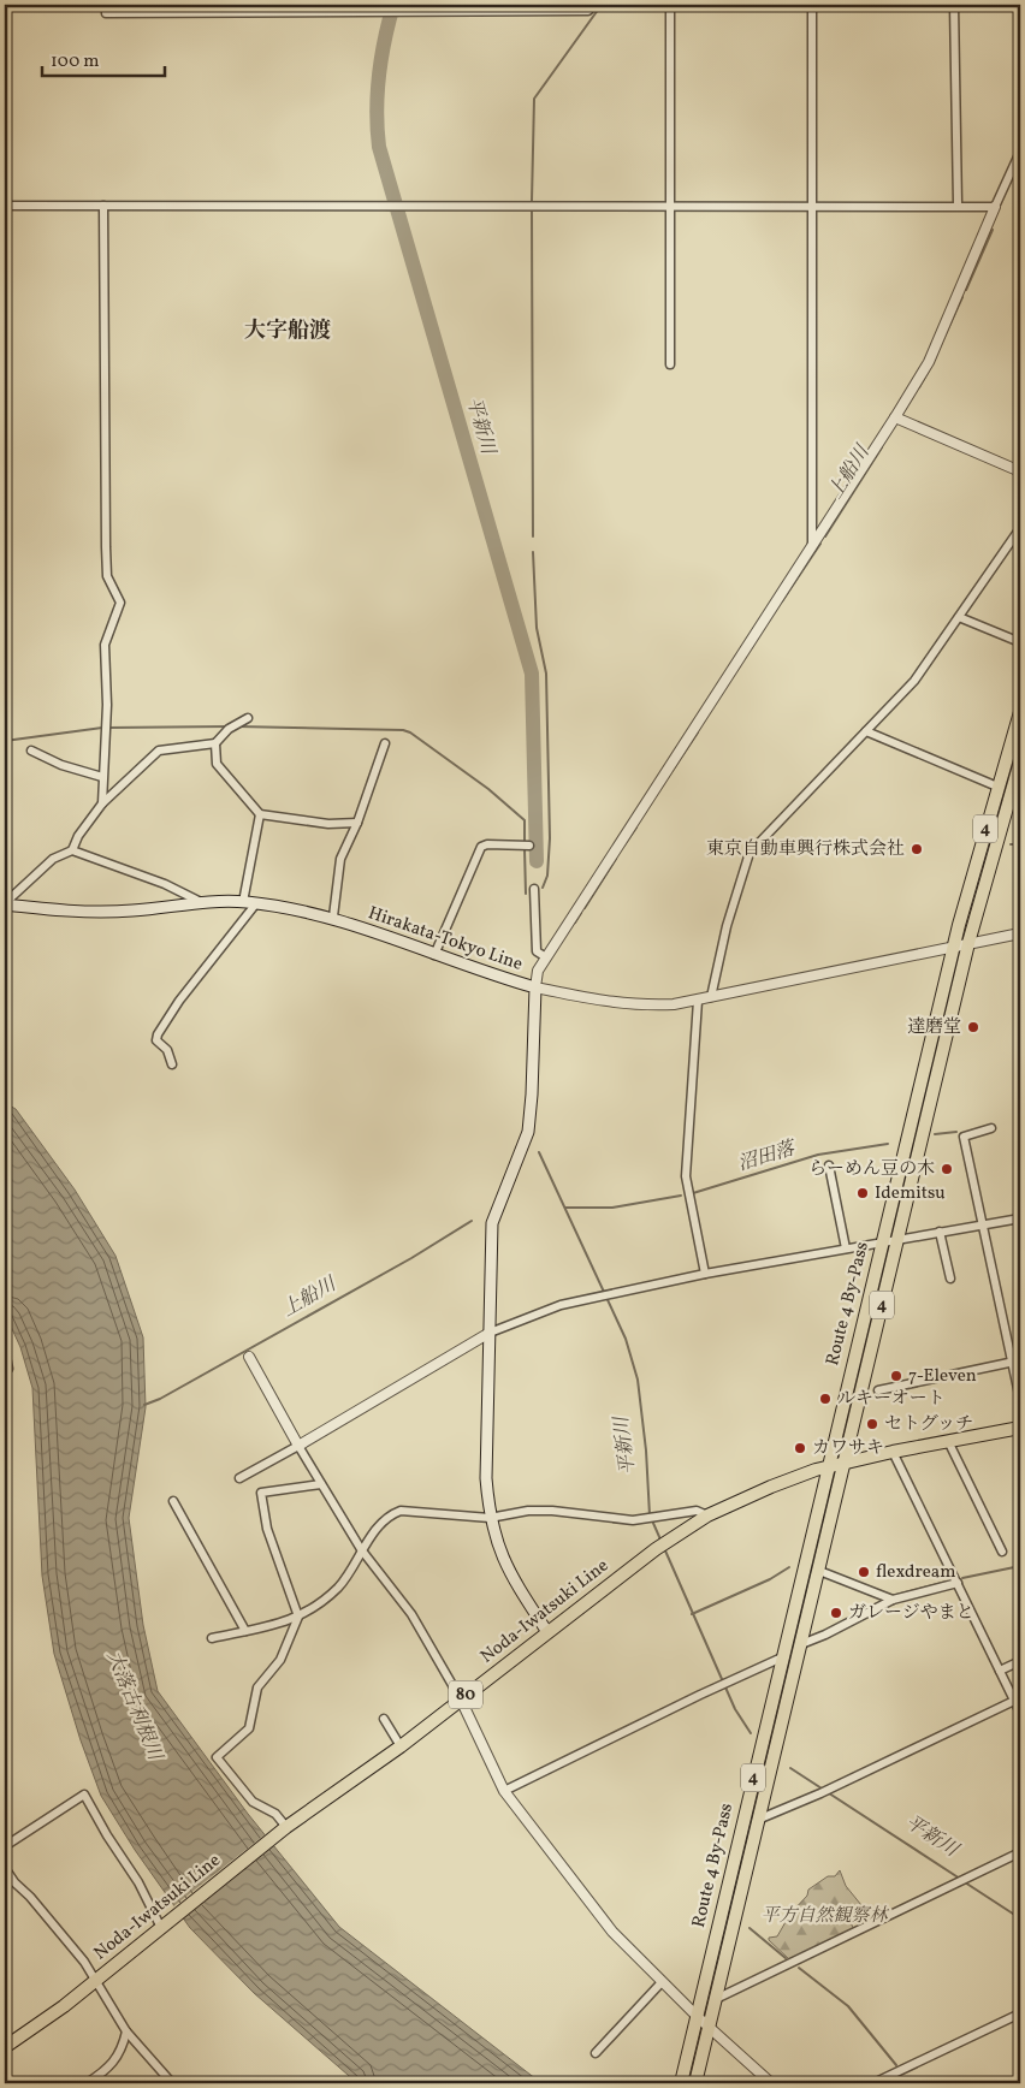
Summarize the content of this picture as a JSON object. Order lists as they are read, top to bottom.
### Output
{
  "streets": {
    "main road": [
      "4",
      "Hirakata-Tokyo Line",
      "Route 4 By-Pass",
      "Noda-Iwatsuki Line",
      "80"
    ]
  },
  "crossings": [
    ["Hirakata-Tokyo Line", "Noda-Iwatsuki Line"],
    ["Route 4 By-Pass", "Noda-Iwatsuki Line"]
  ],
  "districts": ["大字船渡"],
  "water": [
    "平新川",
    "上船川",
    "沼田落",
    "大落古利根川"
  ],
  "parks": ["平方自然観察林"],
  "places": [
    "東京自動車興行株式会社",
    "達磨堂",
    "らーめん豆の木",
    "Idemitsu",
    "7-Eleven",
    "ルキーオート",
    "セトグッチ",
    "カワサキ",
    "flexdream",
    "ガレージやまと"
  ],
  "scale_bar": "100 m"
}
